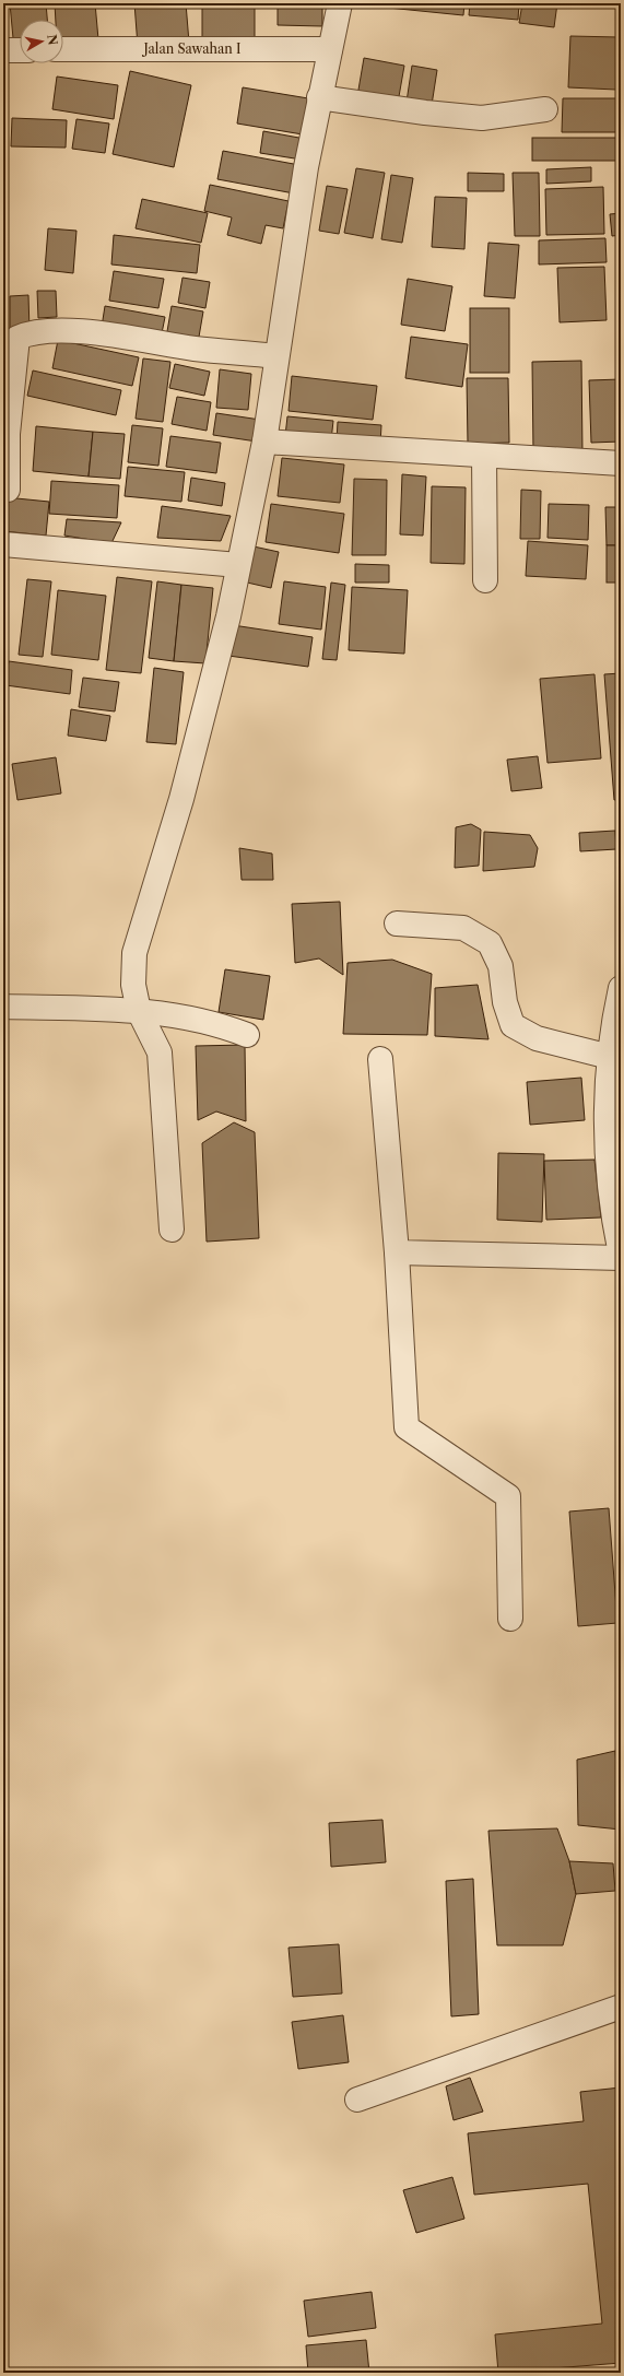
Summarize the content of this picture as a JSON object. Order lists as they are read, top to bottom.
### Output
{
  "streets": {
    "street": ["Jalan Sawahan I"]
  },
  "north": "right"
}
